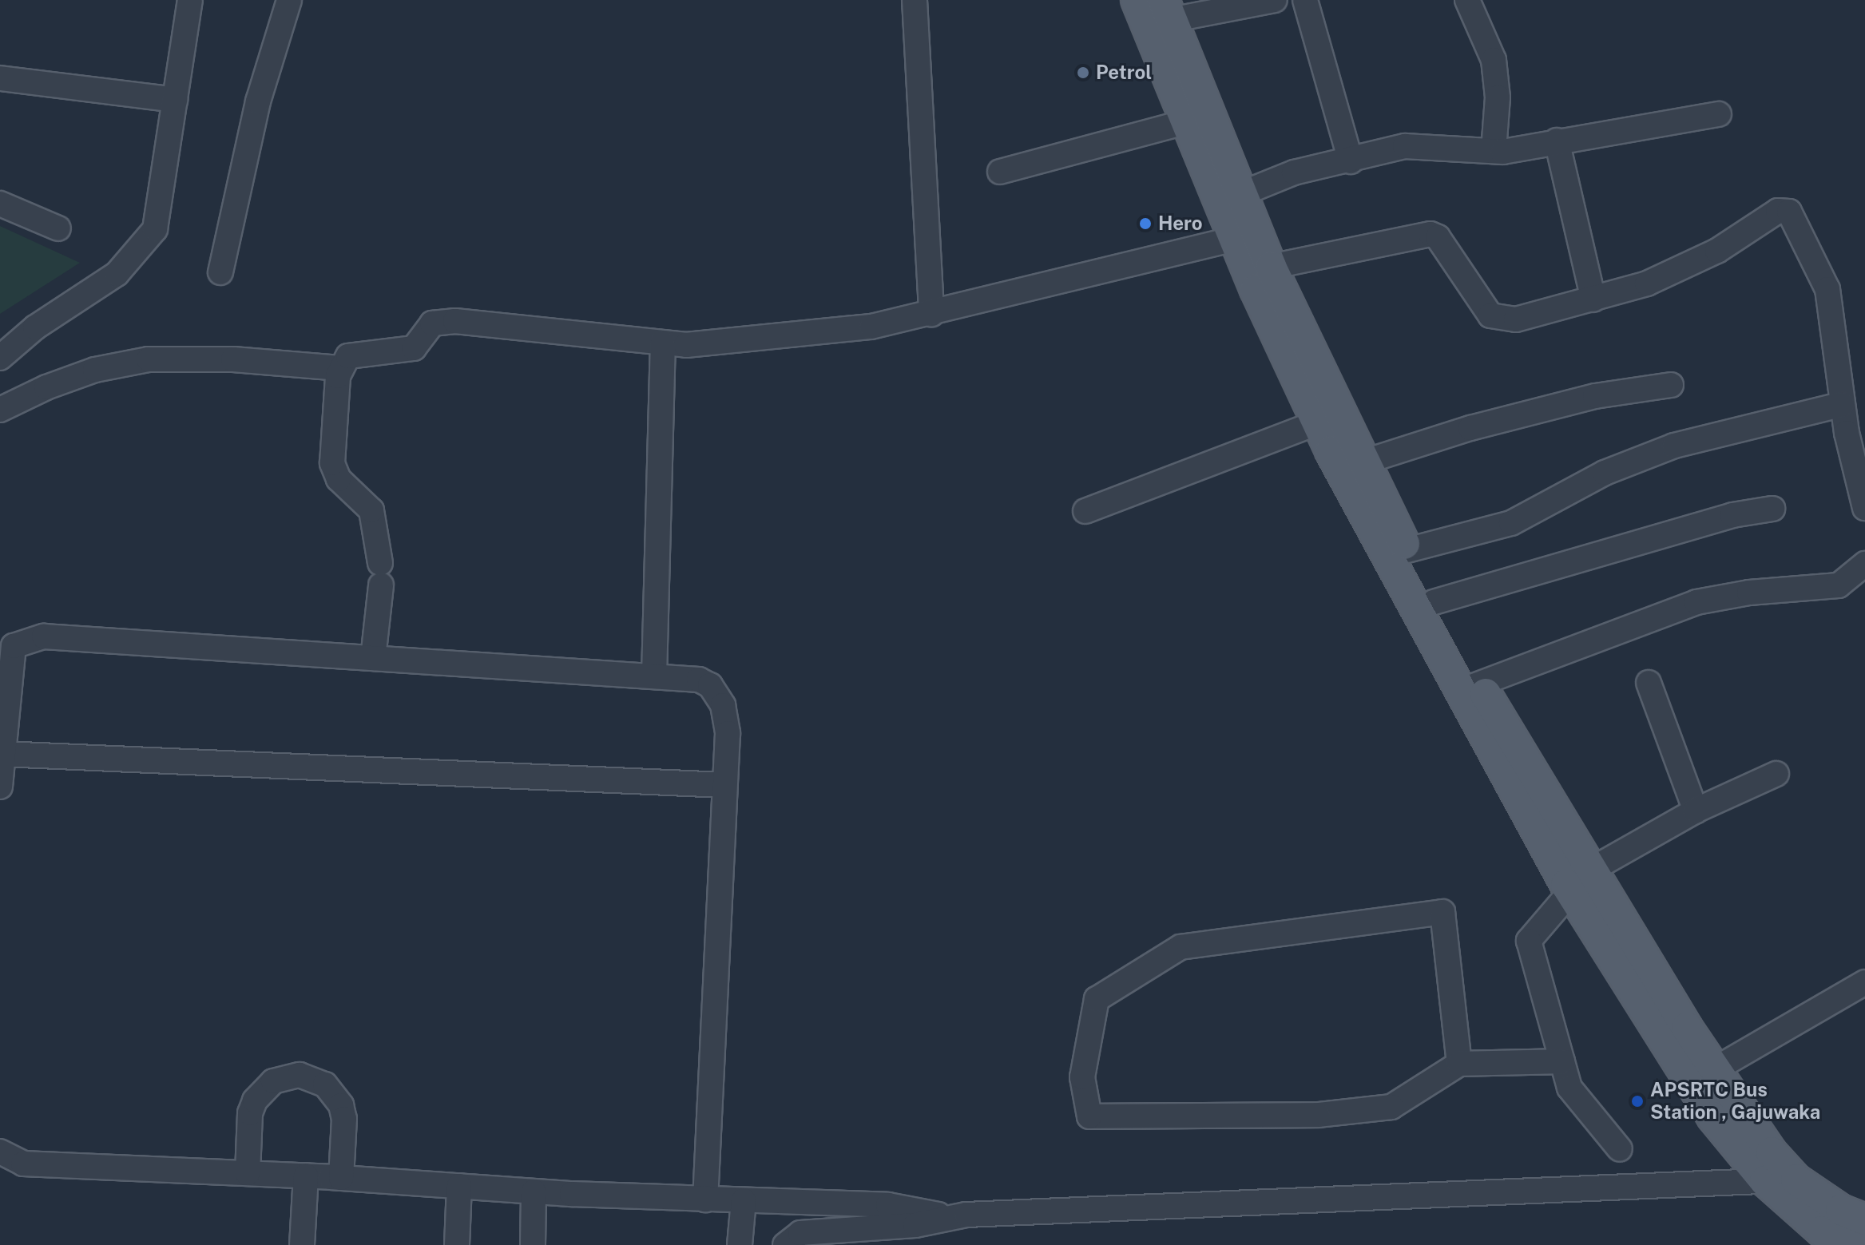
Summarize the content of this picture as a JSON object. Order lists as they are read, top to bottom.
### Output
{
  "places": ["Petrol", "Hero", "APSRTC Bus Station , Gajuwaka"]
}
